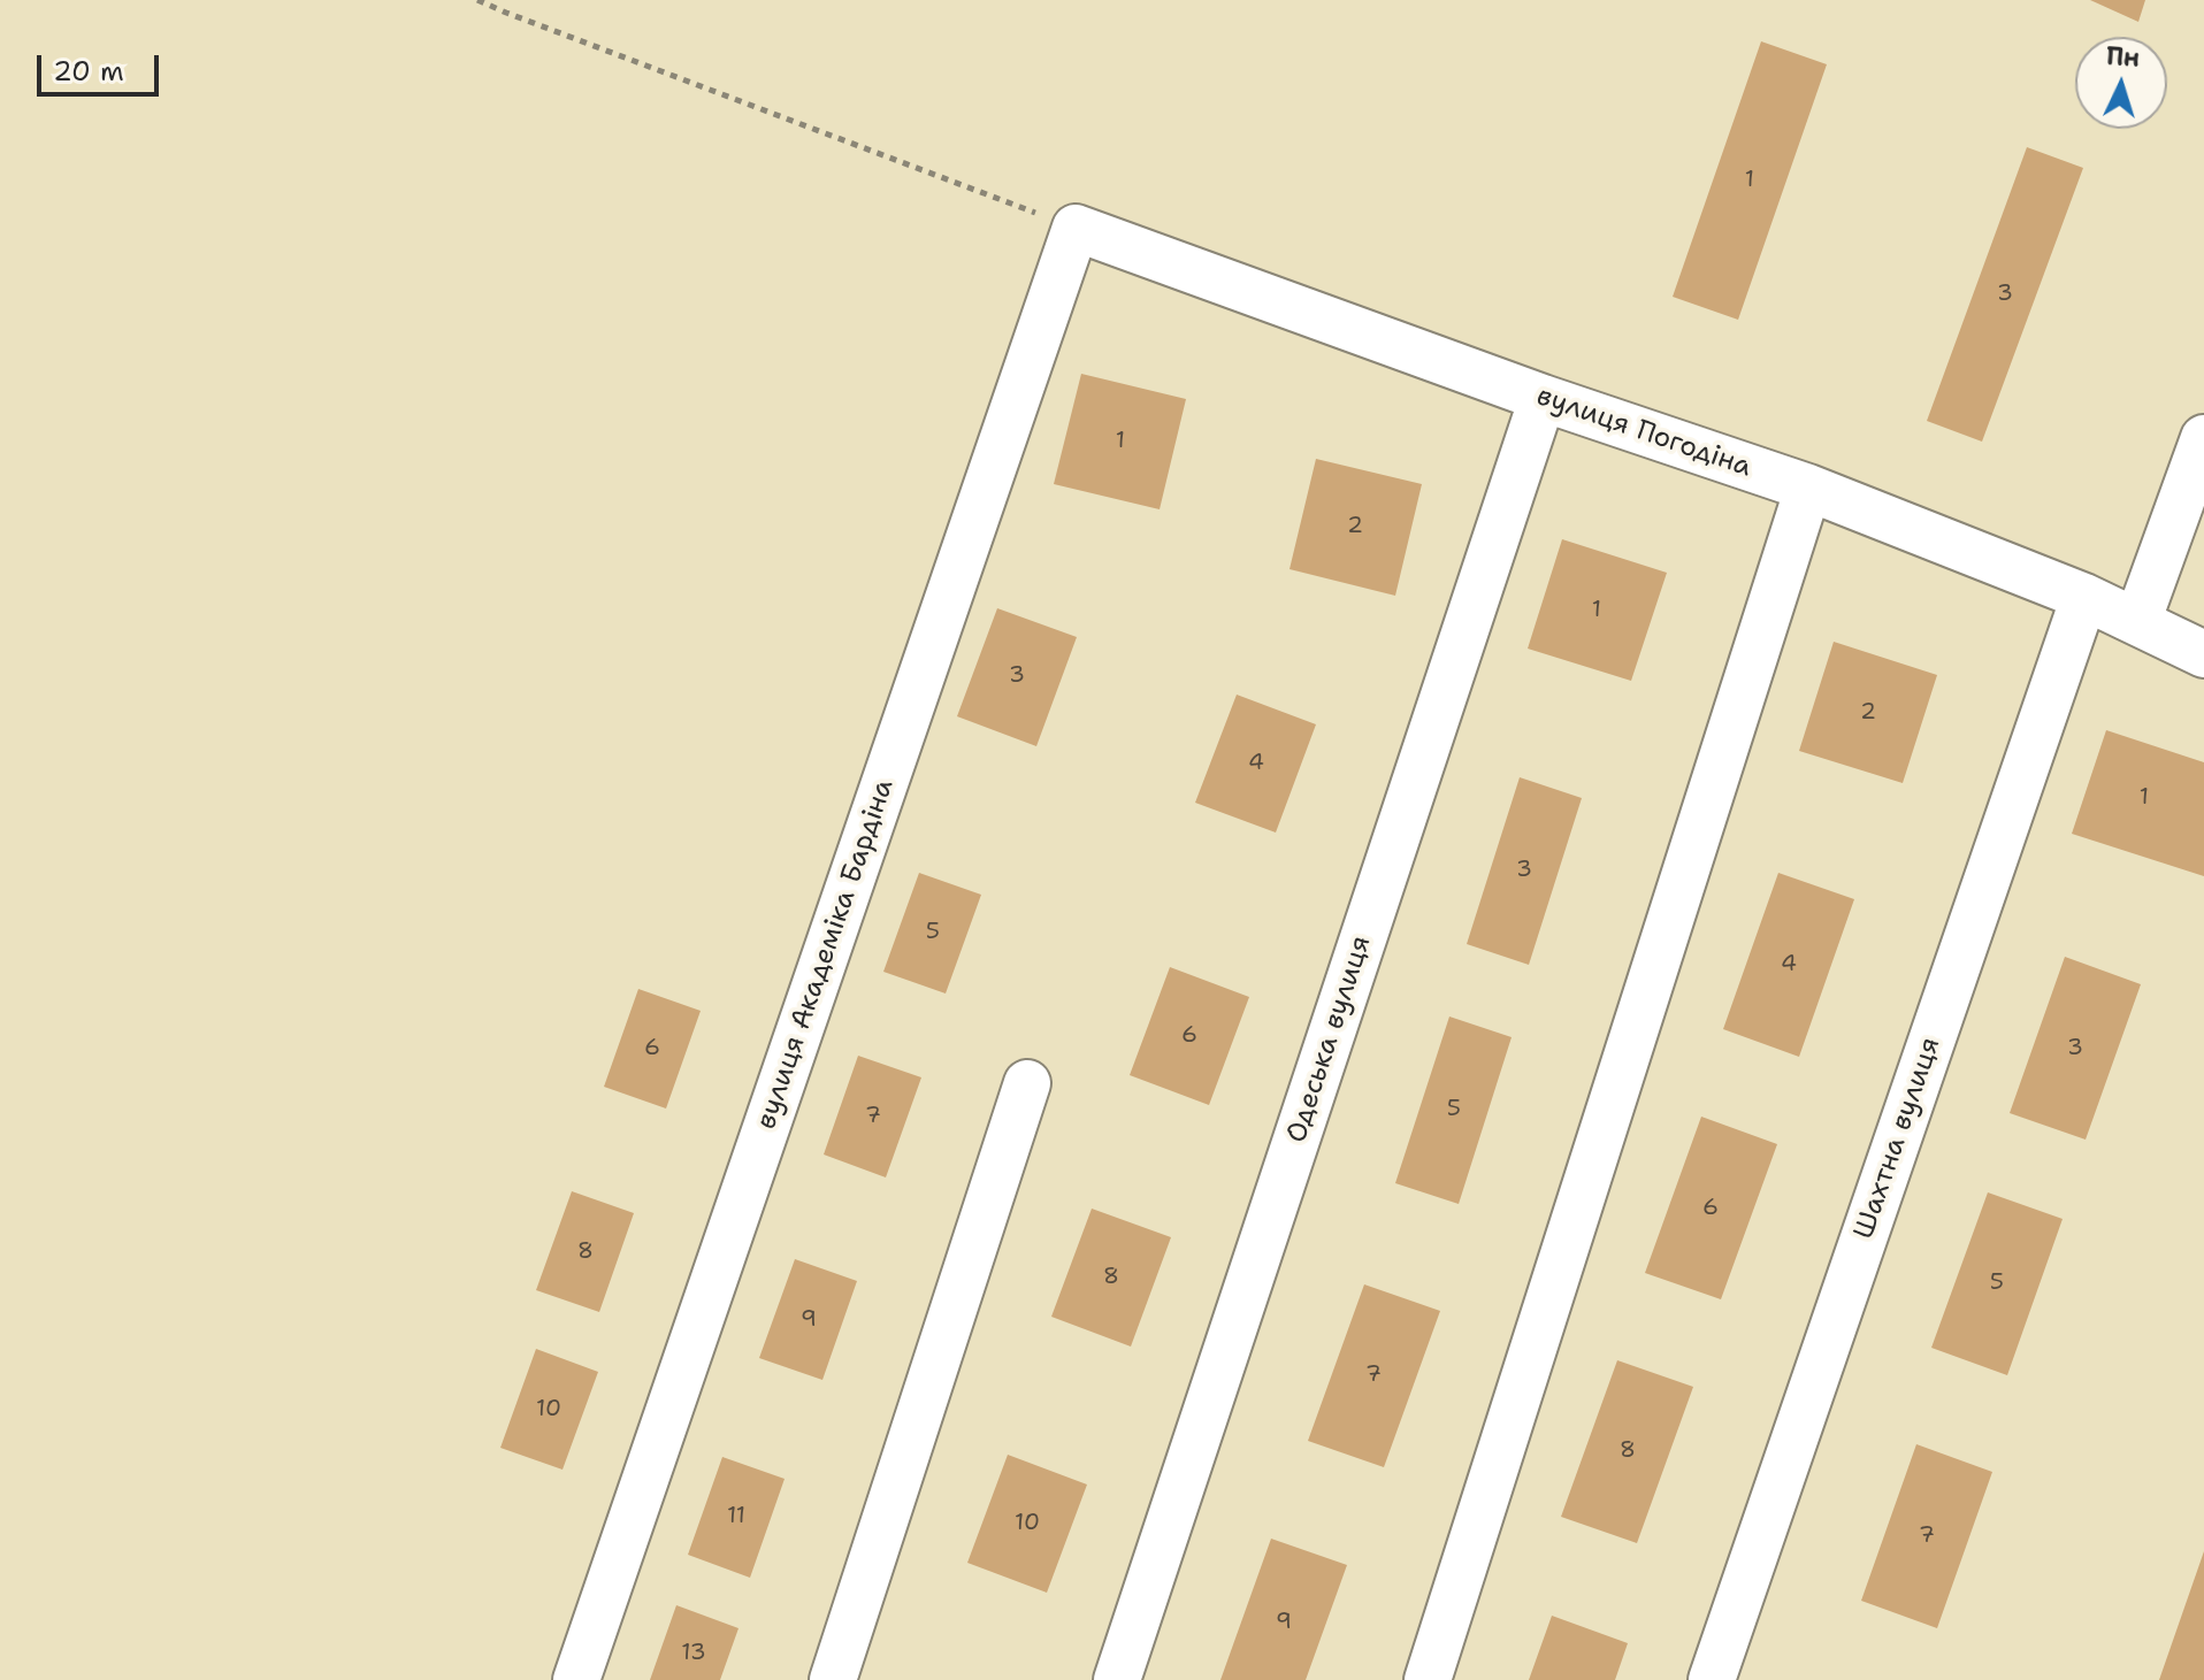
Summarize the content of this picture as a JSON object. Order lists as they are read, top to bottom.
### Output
{
  "streets": {
    "street": [
      "вулиця Погодіна",
      "вулиця Академіка Бардіна",
      "Одеська вулиця",
      "Шахтна вулиця"
    ]
  },
  "crossings": [
    ["вулиця Погодіна", "вулиця Академіка Бардіна"],
    ["вулиця Погодіна", "Одеська вулиця"],
    ["вулиця Погодіна", "Шахтна вулиця"]
  ],
  "house_numbers": [
    "1",
    "3",
    "1",
    "2",
    "1",
    "3",
    "2",
    "4",
    "1",
    "3",
    "5",
    "4",
    "6",
    "6",
    "3",
    "5",
    "7",
    "6",
    "8",
    "8",
    "5",
    "9",
    "7",
    "10",
    "8",
    "11",
    "10",
    "7",
    "9",
    "13"
  ],
  "scale_bar": "20 m",
  "north": "top"
}
